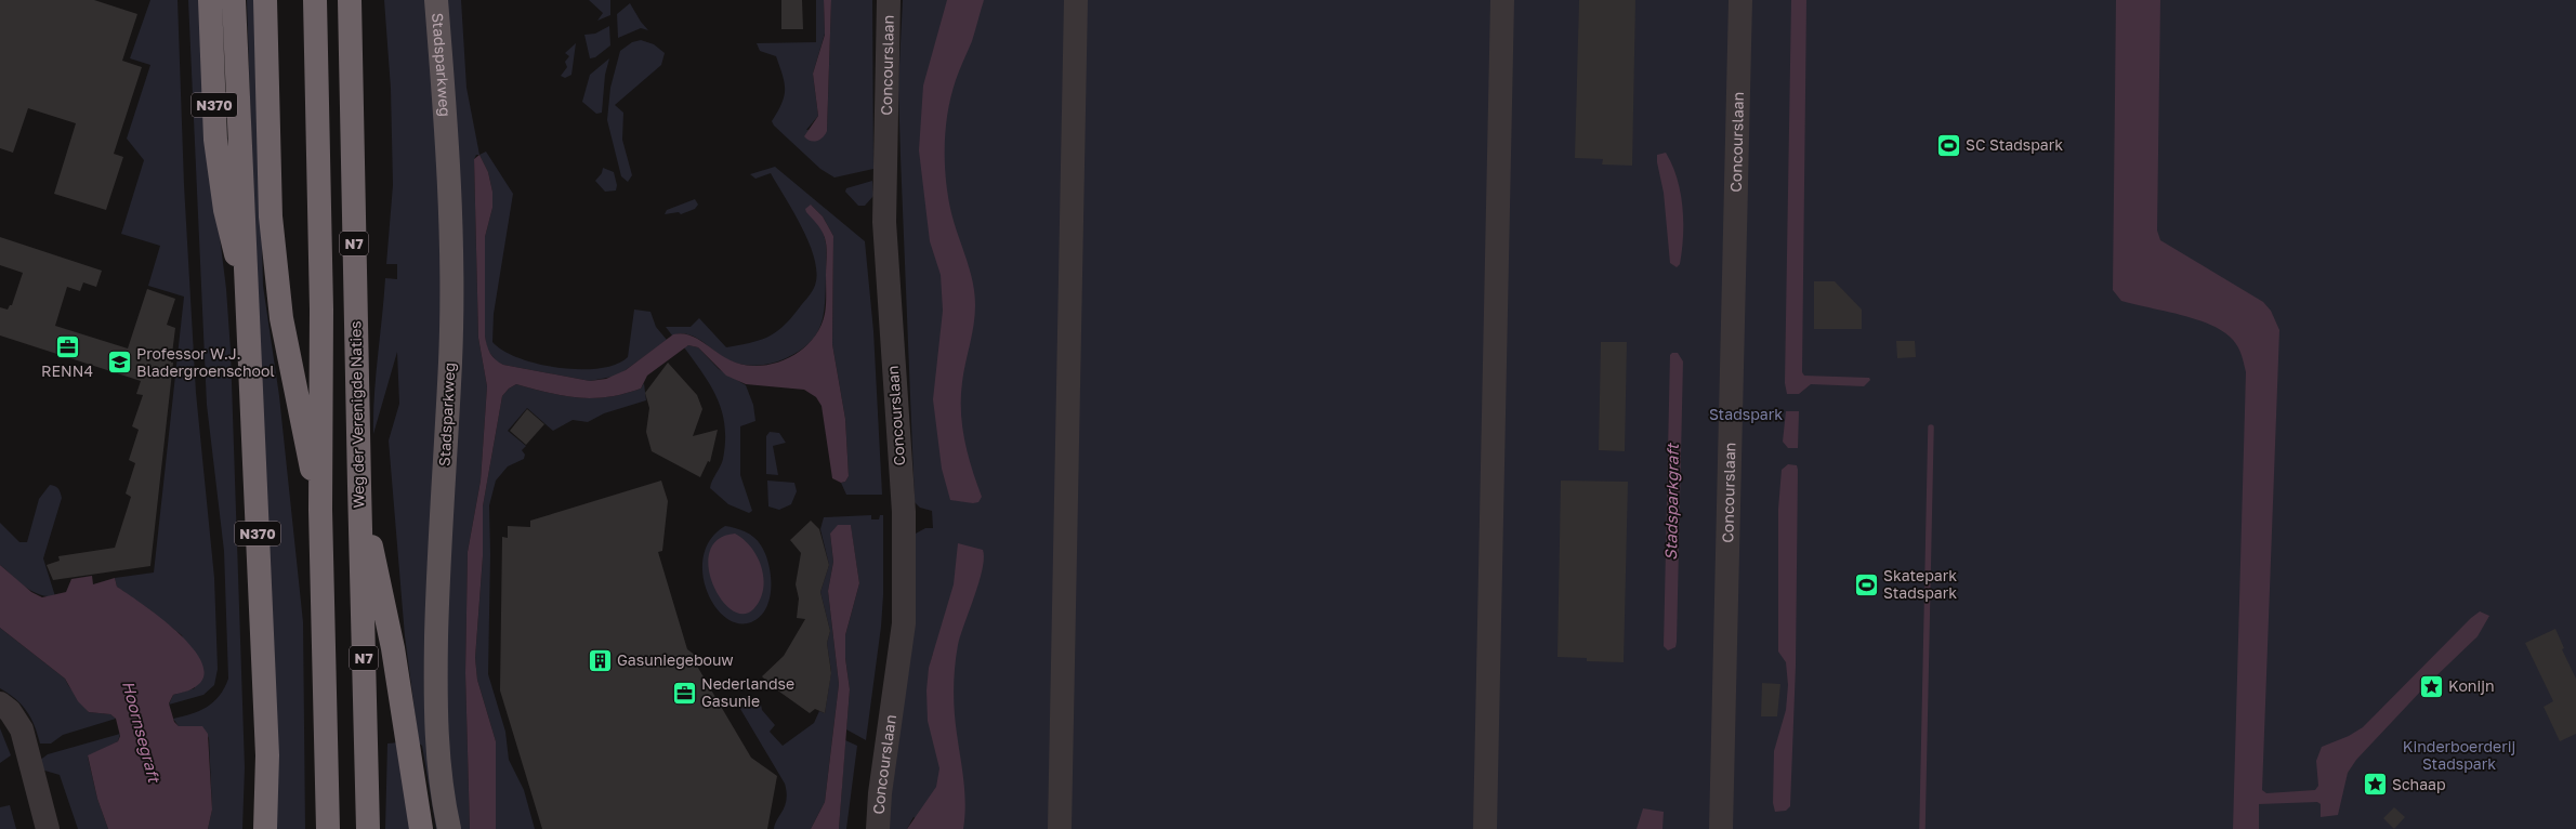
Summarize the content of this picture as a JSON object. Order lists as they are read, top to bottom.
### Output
{
  "streets": {
    "highway": ["N370", "N7", "Weg der Verenigde Naties"],
    "main road": ["Stadsparkweg"],
    "street": ["Concourslaan"]
  },
  "water": ["Stadsparkgraft", "Hoornsegraft"],
  "parks": ["Stadspark", "Kinderboerderij Stadspark"],
  "places": {
    "sports": ["SC Stadspark", "Skatepark Stadspark"],
    "office": ["RENN4", "Nederlandse Gasunie"],
    "school or university": ["Professor W.J. Bladergroenschool"],
    "building": ["Gasuniegebouw"],
    "place": ["Konijn", "Schaap"]
  }
}
